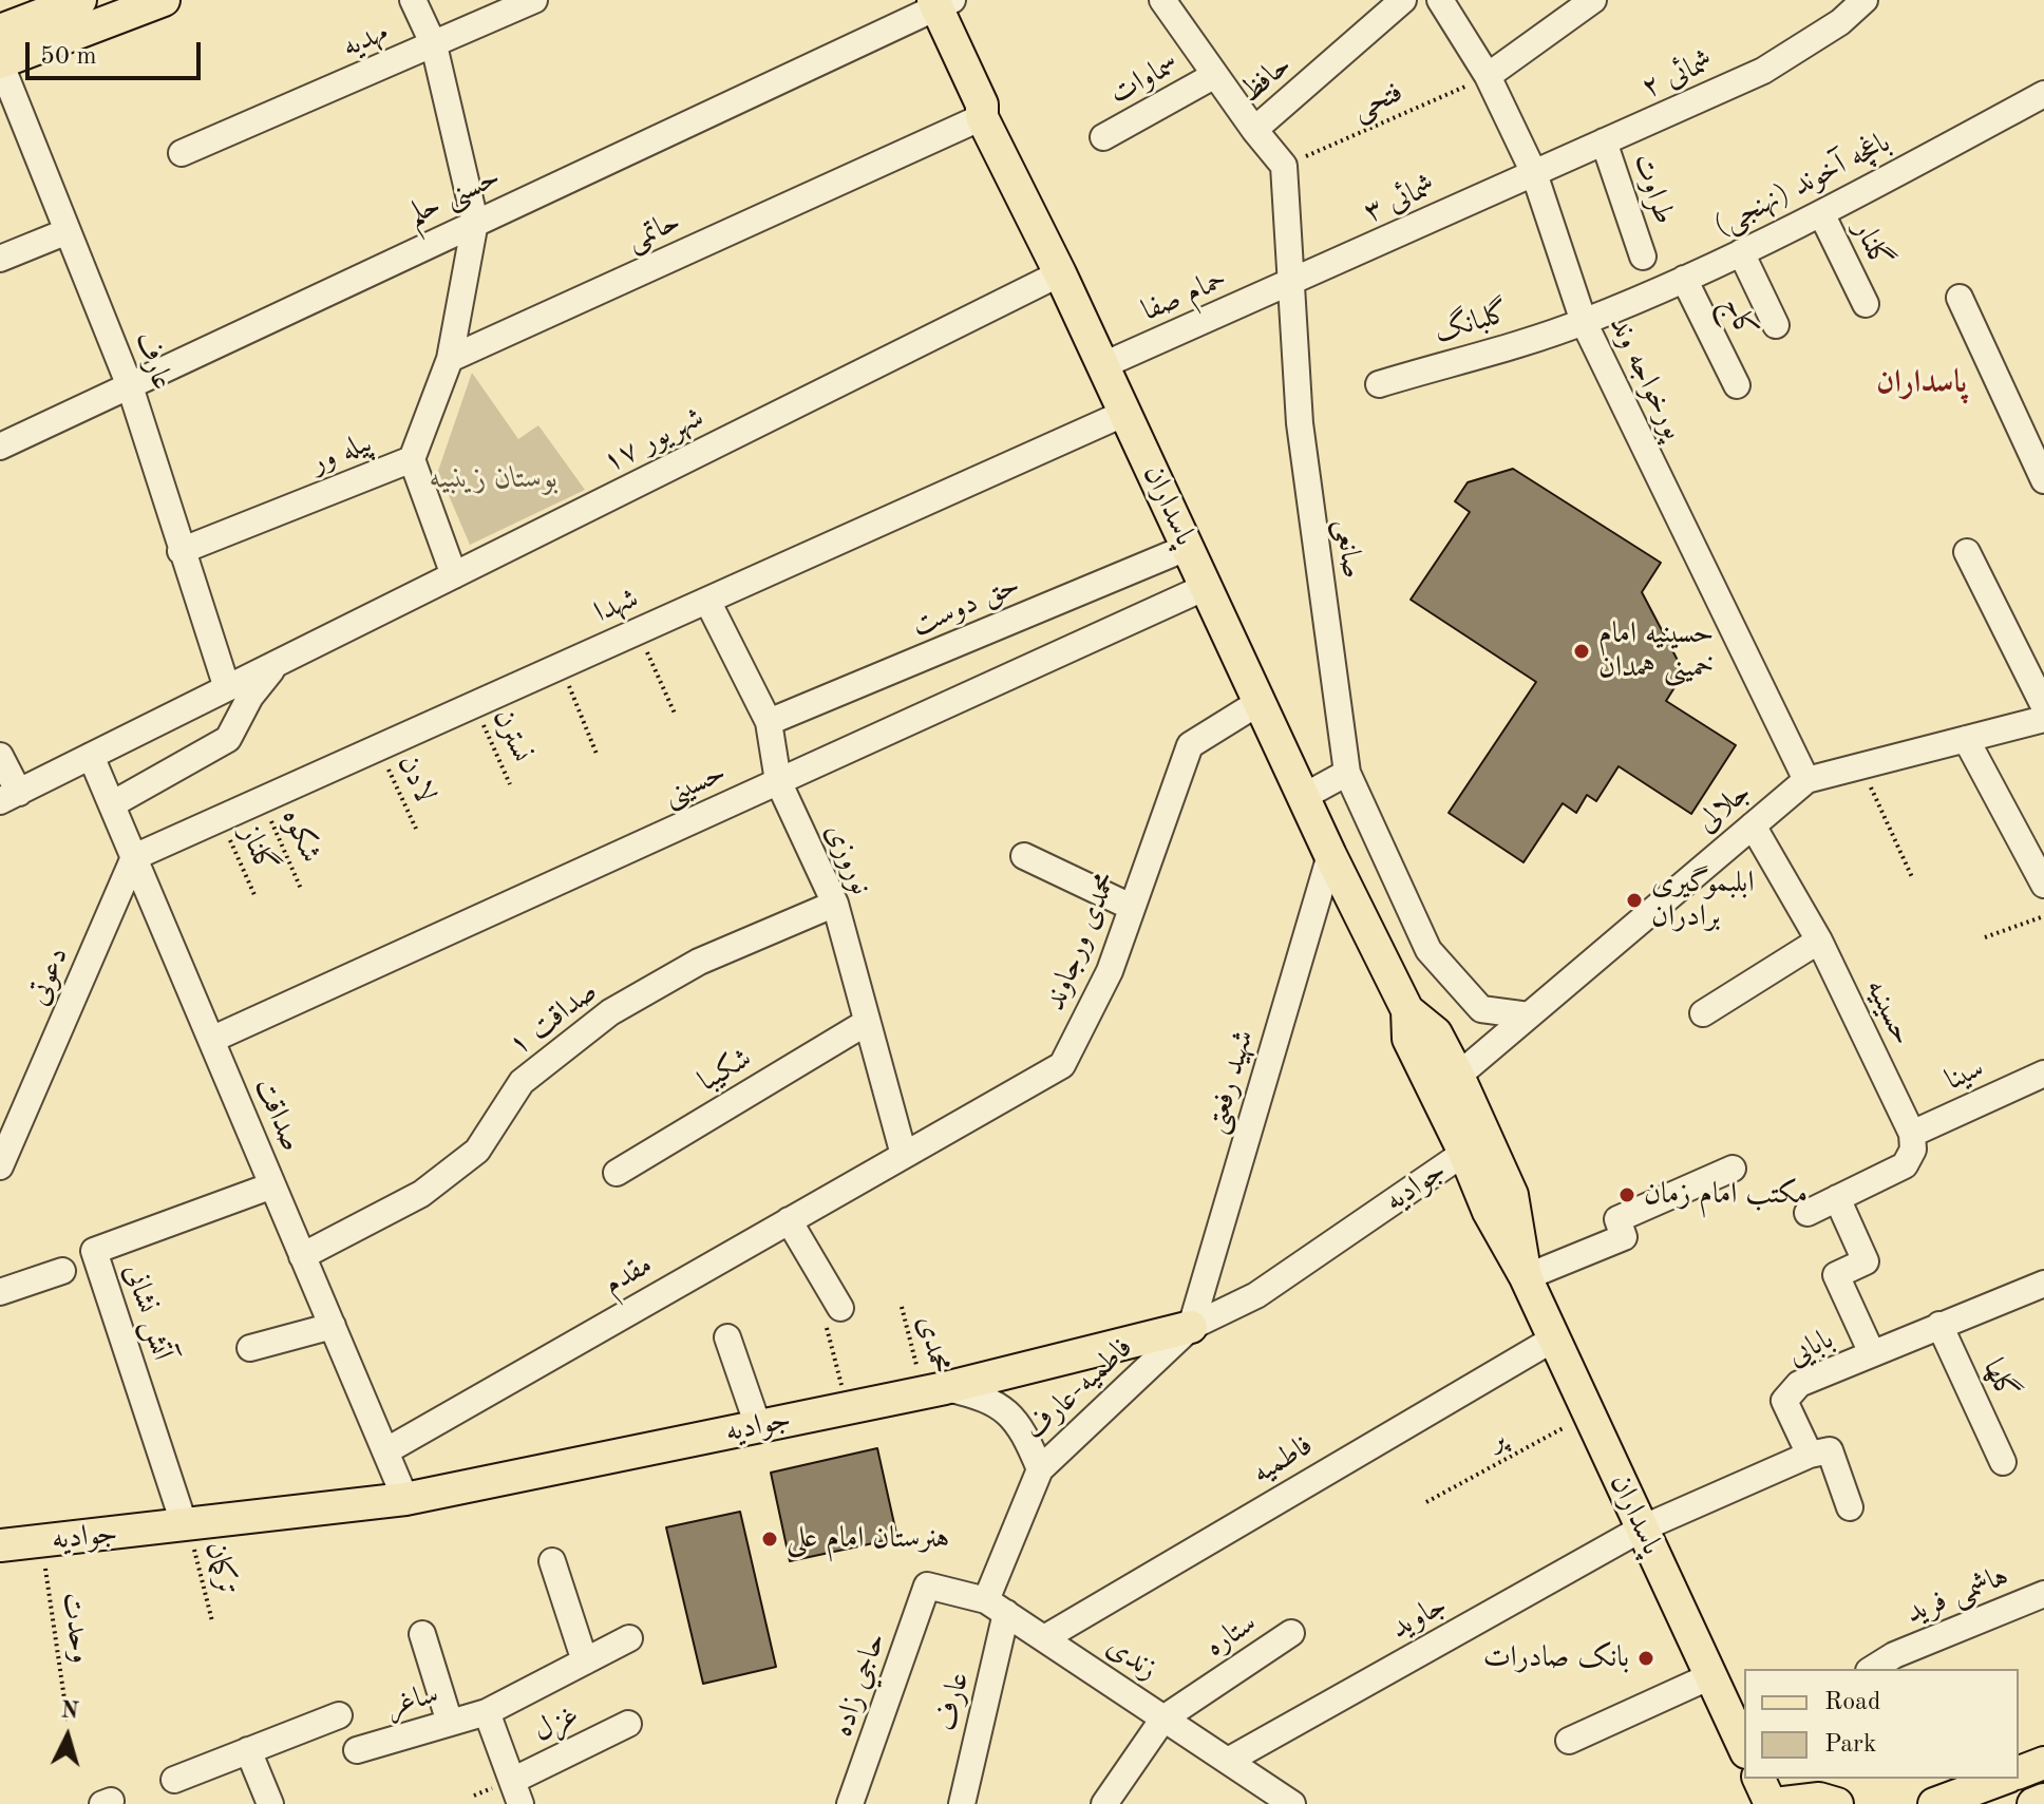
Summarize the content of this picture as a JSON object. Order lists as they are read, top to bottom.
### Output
{
  "streets": {
    "main road": ["پاسداران", "جوادیه"],
    "street": [
      "مهدیه",
      "شمائی ۲",
      "سماوات",
      "حافظ",
      "باغچه آخوند (نهنجی)",
      "طراوت",
      "حسنی حلم",
      "شمائی ۳",
      "حاتمی",
      "گلنار",
      "حمام صفا",
      "کاج",
      "گلبانگ",
      "عارف",
      "پورخواجه وند",
      "۱۷ شهریور",
      "پیله ور",
      "صانعی",
      "شهدا",
      "حق دوست",
      "حسینی",
      "جلالی",
      "نوروزی",
      "محمدی ورجاوند",
      "دعوتی",
      "حسینیه",
      "صداقت ۱",
      "شکیبا",
      "سینا",
      "شهید رفعتی",
      "صداقت",
      "مقدم",
      "آتش نشانی",
      "بابایی",
      "گلها",
      "فاطمیه-عارف",
      "فاطمیه",
      "هاشمی فرید",
      "جاوید",
      "ستاره",
      "زندی",
      "حاجي زاده",
      "ساغر",
      "غزل"
    ],
    "path": [
      "فتحی",
      "نسترن",
      "لادن",
      "شکوه",
      "گلناز",
      "محمدی",
      "پر",
      "ترکمان",
      "وحدت"
    ]
  },
  "crossings": [
    ["مهدیه", "حسنی حلم"],
    ["شمائی ۲", "طراوت"],
    ["شمائی ۲", "شمائی ۳"],
    ["شمائی ۲", "پورخواجه وند"],
    ["حافظ", "فتحی"],
    ["فتحی", "پورخواجه وند"],
    ["باغچه آخوند (نهنجی)", "گلنار"],
    ["باغچه آخوند (نهنجی)", "کاج"],
    ["باغچه آخوند (نهنجی)", "گلبانگ"],
    ["باغچه آخوند (نهنجی)", "پورخواجه وند"],
    ["حسنی حلم", "عارف"],
    ["حسنی حلم", "پاسداران"],
    ["شمائی ۳", "حمام صفا"],
    ["شمائی ۳", "پورخواجه وند"],
    ["شمائی ۳", "صانعی"],
    ["حاتمی", "پاسداران"],
    ["حمام صفا", "پاسداران"],
    ["حمام صفا", "صانعی"],
    ["گلبانگ", "پورخواجه وند"],
    ["عارف", "۱۷ شهریور"],
    ["عارف", "پیله ور"],
    ["عارف", "فاطمیه-عارف"],
    ["عارف", "زندی"],
    ["پورخواجه وند", "جلالی"],
    ["۱۷ شهریور", "پیله ور"],
    ["۱۷ شهریور", "پاسداران"],
    ["۱۷ شهریور", "صداقت"],
    ["پاسداران", "شهدا"],
    ["پاسداران", "حق دوست"],
    ["پاسداران", "حسینی"],
    ["پاسداران", "جلالی"],
    ["پاسداران", "محمدی ورجاوند"],
    ["پاسداران", "شهید رفعتی"],
    ["پاسداران", "جوادیه"],
    ["پاسداران", "پر"],
    ["پاسداران", "فاطمیه"],
    ["پاسداران", "جاوید"],
    ["صانعی", "جلالی"],
    ["شهدا", "نسترن"],
    ["شهدا", "لادن"],
    ["شهدا", "شکوه"],
    ["شهدا", "گلناز"],
    ["شهدا", "نوروزی"],
    ["شهدا", "دعوتی"],
    ["شهدا", "صداقت"],
    ["حق دوست", "نوروزی"],
    ["حسینی", "نوروزی"],
    ["حسینی", "صداقت"],
    ["جلالی", "حسینیه"],
    ["نوروزی", "محمدی ورجاوند"],
    ["نوروزی", "صداقت ۱"],
    ["نوروزی", "شکیبا"],
    ["نوروزی", "مقدم"],
    ["محمدی ورجاوند", "مقدم"],
    ["دعوتی", "صداقت"],
    ["حسینیه", "سینا"],
    ["صداقت ۱", "صداقت"],
    ["شهید رفعتی", "جوادیه"],
    ["شهید رفعتی", "فاطمیه-عارف"],
    ["صداقت", "جوادیه"],
    ["صداقت", "مقدم"],
    ["صداقت", "آتش نشانی"],
    ["جوادیه", "آتش نشانی"],
    ["جوادیه", "محمدی"],
    ["جوادیه", "فاطمیه-عارف"],
    ["جوادیه", "ترکمان"],
    ["جوادیه", "وحدت"],
    ["آتش نشانی", "ترکمان"],
    ["بابایی", "گلها"],
    ["فاطمیه-عارف", "زندی"],
    ["فاطمیه", "زندی"],
    ["جاوید", "زندی"],
    ["ستاره", "زندی"],
    ["زندی", "حاجي زاده"]
  ],
  "districts": ["پاسداران"],
  "parks": ["بوستان زینبیه"],
  "places": [
    "حسینیه امام خمینی همدان",
    "ابلبموگیری برادران",
    "مکتب امام زمان",
    "هنرستان امام علی",
    "بانک صادرات"
  ],
  "legend": ["Road", "Park"],
  "scale_bar": "50 m",
  "north": "top"
}
